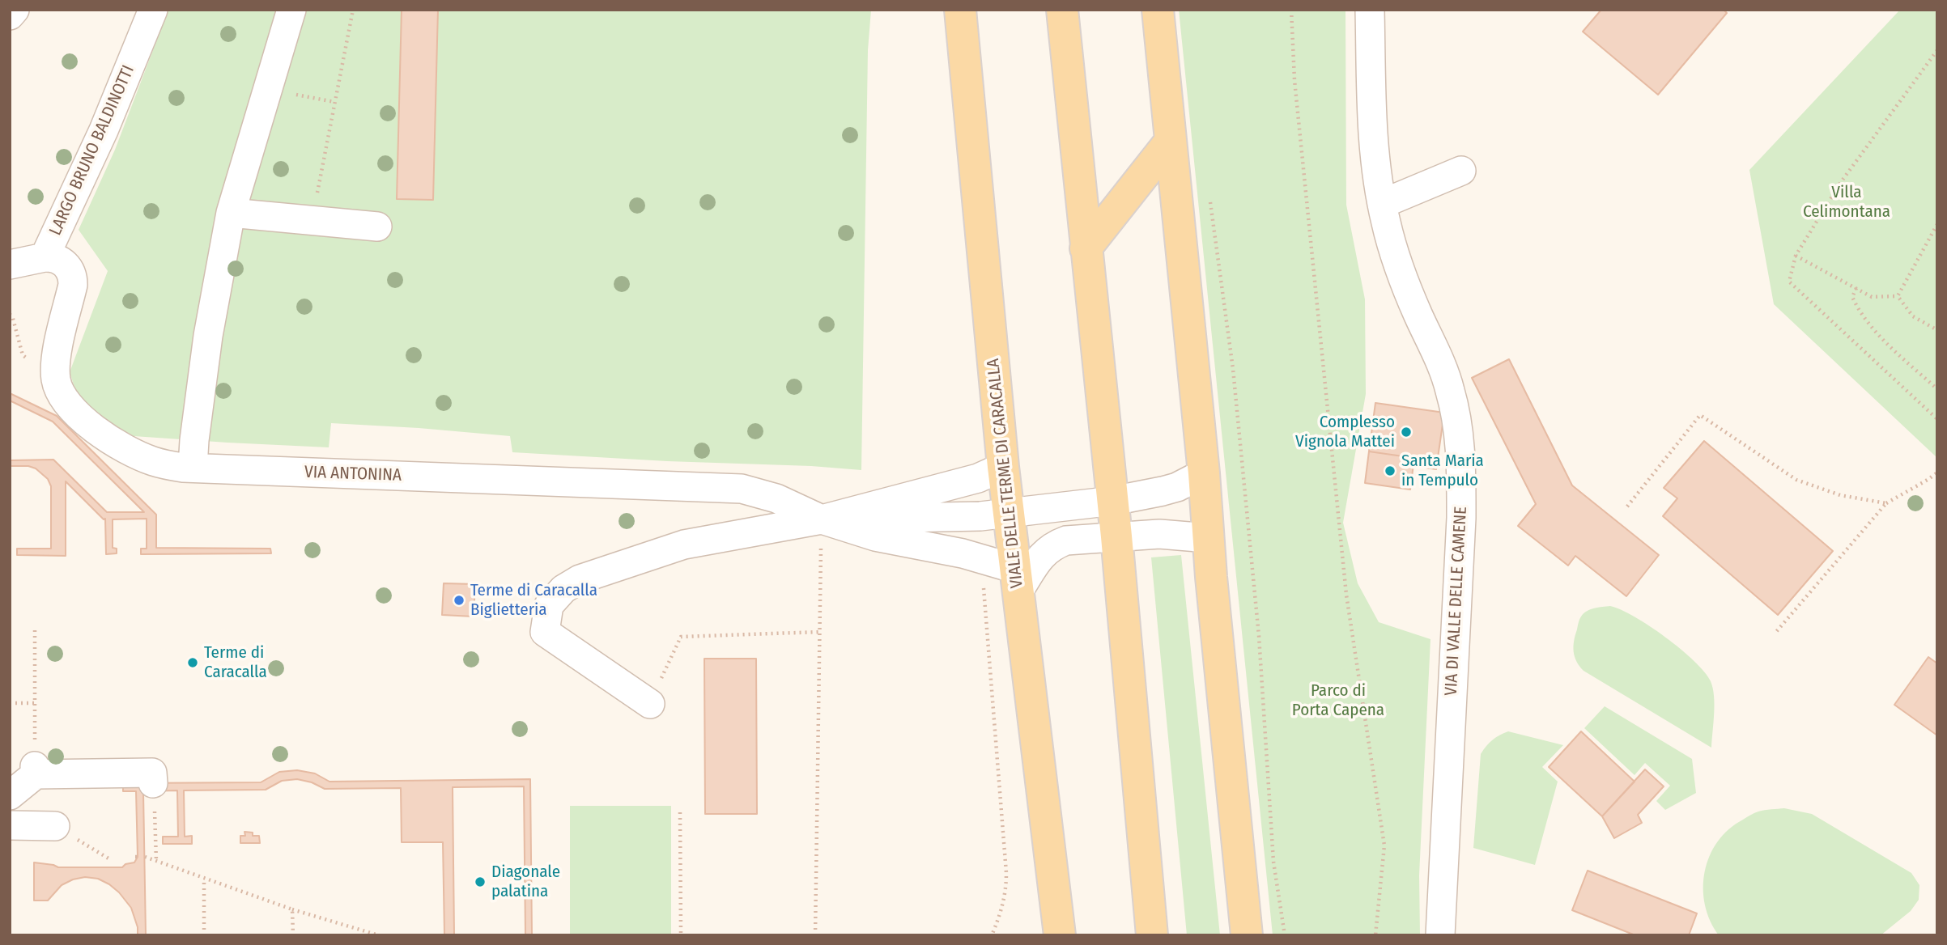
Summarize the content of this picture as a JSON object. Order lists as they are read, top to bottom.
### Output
{
  "streets": {
    "main road": ["VIALE DELLE TERME DI CARACALLA"],
    "street": ["LARGO BRUNO BALDINOTTI", "VIA ANTONINA", "VIA DI VALLE DELLE CAMENE"]
  },
  "crossings": [
    ["LARGO BRUNO BALDINOTTI", "VIA ANTONINA"],
    ["VIALE DELLE TERME DI CARACALLA", "VIA ANTONINA"]
  ],
  "parks": ["Villa Celimontana", "Parco di Porta Capena"],
  "places": [
    "Complesso Vignola Mattei",
    "Santa Maria in Tempulo",
    "Terme di Caracalla Biglietteria",
    "Terme di Caracalla",
    "Diagonale palatina"
  ]
}
